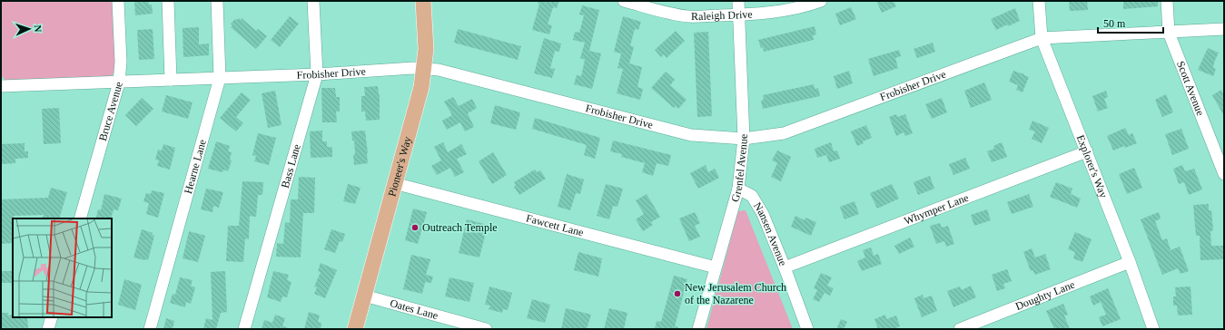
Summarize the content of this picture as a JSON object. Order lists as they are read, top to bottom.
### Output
{
  "streets": {
    "main road": ["Pioneer's Way"],
    "street": [
      "Raleigh Drive",
      "Frobisher Drive",
      "Scott Avenue",
      "Bruce Avenue",
      "Bass Lane",
      "Explorer's Way",
      "Hearne Lane",
      "Grenfel Avenue",
      "Whymper Lane",
      "Fawcett Lane",
      "Nansen Avenue",
      "Doughty Lane",
      "Oates Lane"
    ]
  },
  "crossings": [
    ["Raleigh Drive", "Grenfel Avenue"],
    ["Frobisher Drive", "Scott Avenue"],
    ["Frobisher Drive", "Bruce Avenue"],
    ["Frobisher Drive", "Bass Lane"],
    ["Frobisher Drive", "Pioneer's Way"],
    ["Frobisher Drive", "Explorer's Way"],
    ["Frobisher Drive", "Hearne Lane"],
    ["Frobisher Drive", "Grenfel Avenue"],
    ["Pioneer's Way", "Fawcett Lane"],
    ["Pioneer's Way", "Oates Lane"],
    ["Explorer's Way", "Whymper Lane"],
    ["Explorer's Way", "Doughty Lane"],
    ["Grenfel Avenue", "Fawcett Lane"],
    ["Grenfel Avenue", "Nansen Avenue"],
    ["Whymper Lane", "Nansen Avenue"]
  ],
  "places": ["Outreach Temple", "New Jerusalem Church of the Nazarene"],
  "scale_bar": "50 m",
  "north": "right"
}
